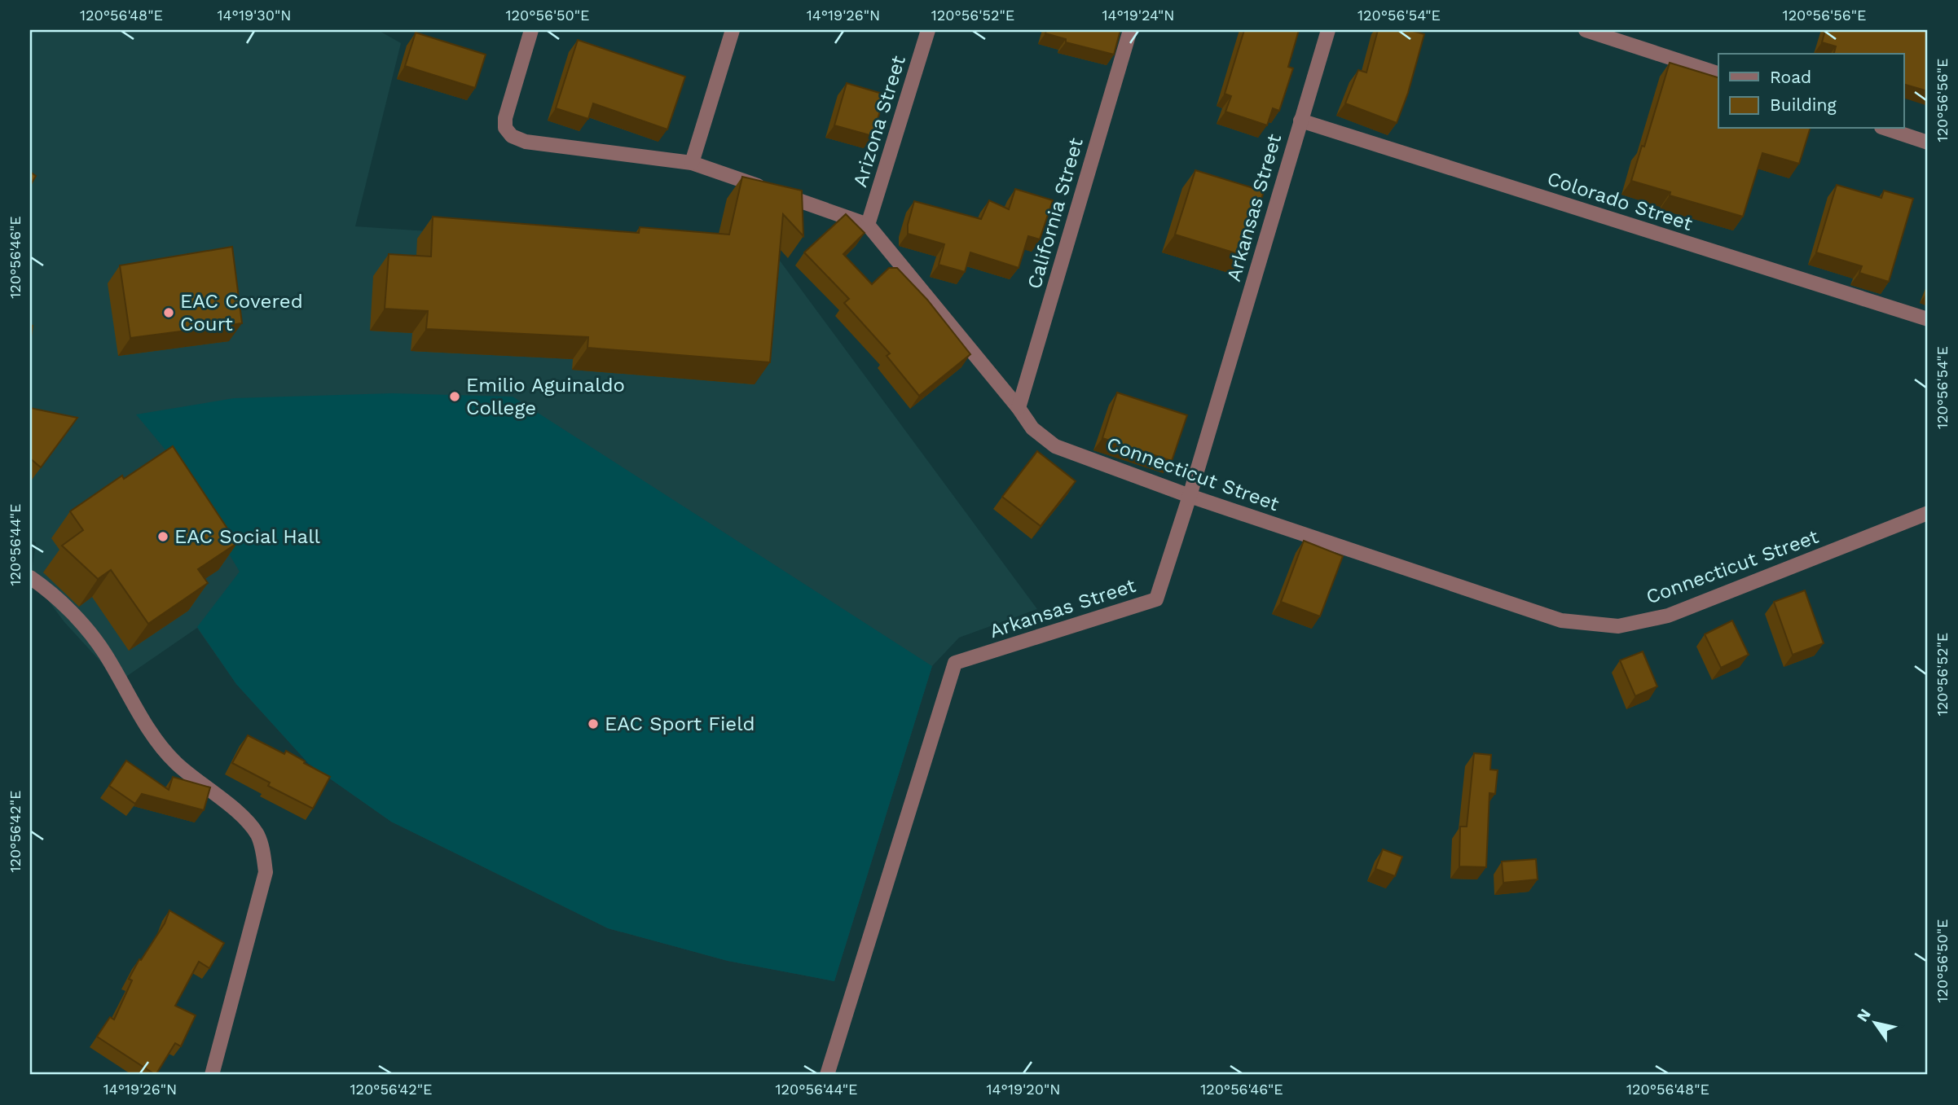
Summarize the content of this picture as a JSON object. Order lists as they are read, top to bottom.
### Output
{
  "streets": {
    "street": [
      "Arizona Street",
      "Colorado Street",
      "Arkansas Street",
      "California Street",
      "Connecticut Street"
    ]
  },
  "crossings": [
    ["Arizona Street", "Connecticut Street"],
    ["Colorado Street", "Arkansas Street"],
    ["Arkansas Street", "Connecticut Street"],
    ["California Street", "Connecticut Street"]
  ],
  "places": [
    "EAC Covered Court",
    "Emilio Aguinaldo College",
    "EAC Social Hall",
    "EAC Sport Field"
  ],
  "legend": ["Road", "Building"],
  "north": "top left",
  "coordinates": [
    "120°56'48\"E",
    "14°19'30\"N",
    "120°56'50\"E",
    "14°19'26\"N",
    "120°56'52\"E",
    "14°19'24\"N",
    "120°56'54\"E",
    "120°56'56\"E",
    "120°56'46\"E",
    "120°56'44\"E",
    "120°56'42\"E",
    "14°19'20\"N"
  ]
}
